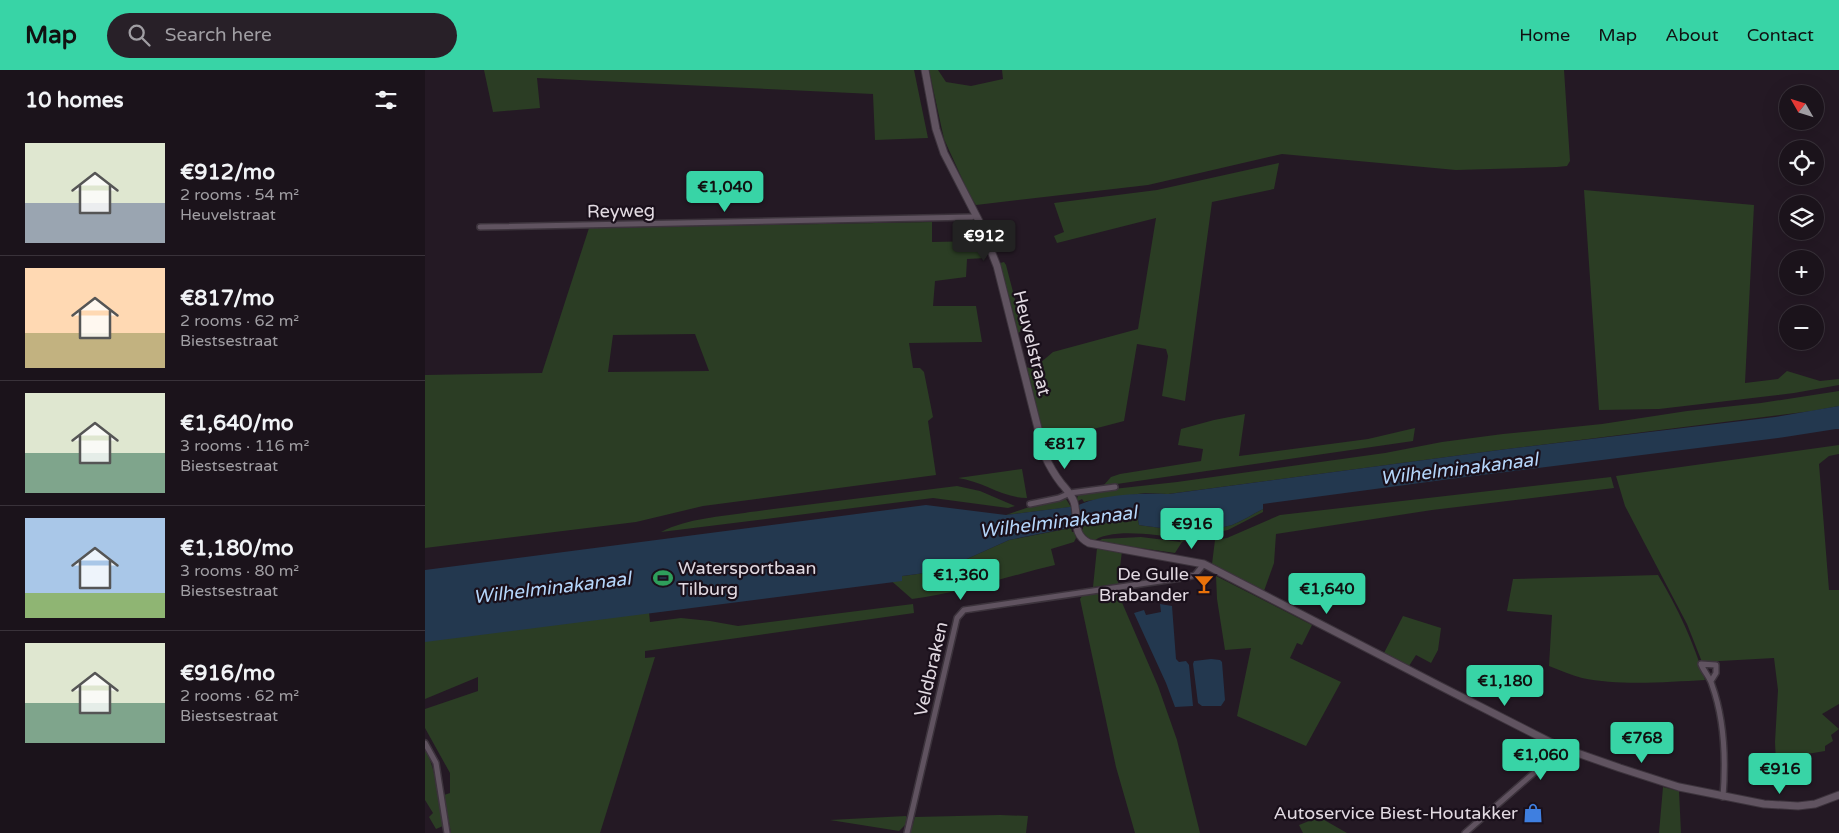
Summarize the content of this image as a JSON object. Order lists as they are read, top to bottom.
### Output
{
  "streets": {
    "street": ["Reyweg", "Heuvelstraat", "Veldbraken"]
  },
  "crossings": [
    ["Heuvelstraat", "Veldbraken"]
  ],
  "water": ["Wilhelminakanaal"],
  "places": {
    "sports": ["Watersportbaan Tilburg"],
    "bar": ["De Gulle Brabander"],
    "shop": ["Autoservice Biest-Houtakker"]
  },
  "north": "top left",
  "page": {
    "header": "Map",
    "search": "Search here",
    "nav": [
      "Home",
      "Map",
      "About",
      "Contact"
    ],
    "heading": "10 homes",
    "map_buttons": ["+", "−"],
    "list": [
      {
        "name": "€912/mo",
        "note": "2 rooms · 54 m² · Heuvelstraat"
      },
      {
        "name": "€817/mo",
        "note": "2 rooms · 62 m² · Biestsestraat"
      },
      {
        "name": "€1,640/mo",
        "note": "3 rooms · 116 m² · Biestsestraat"
      },
      {
        "name": "€1,180/mo",
        "note": "3 rooms · 80 m² · Biestsestraat"
      },
      {
        "name": "€916/mo",
        "note": "2 rooms · 62 m² · Biestsestraat"
      }
    ],
    "price": [
      "€1,040",
      "€912",
      "€817",
      "€916",
      "€1,360",
      "€1,640",
      "€1,180",
      "€768",
      "€1,060",
      "€916"
    ]
  }
}
